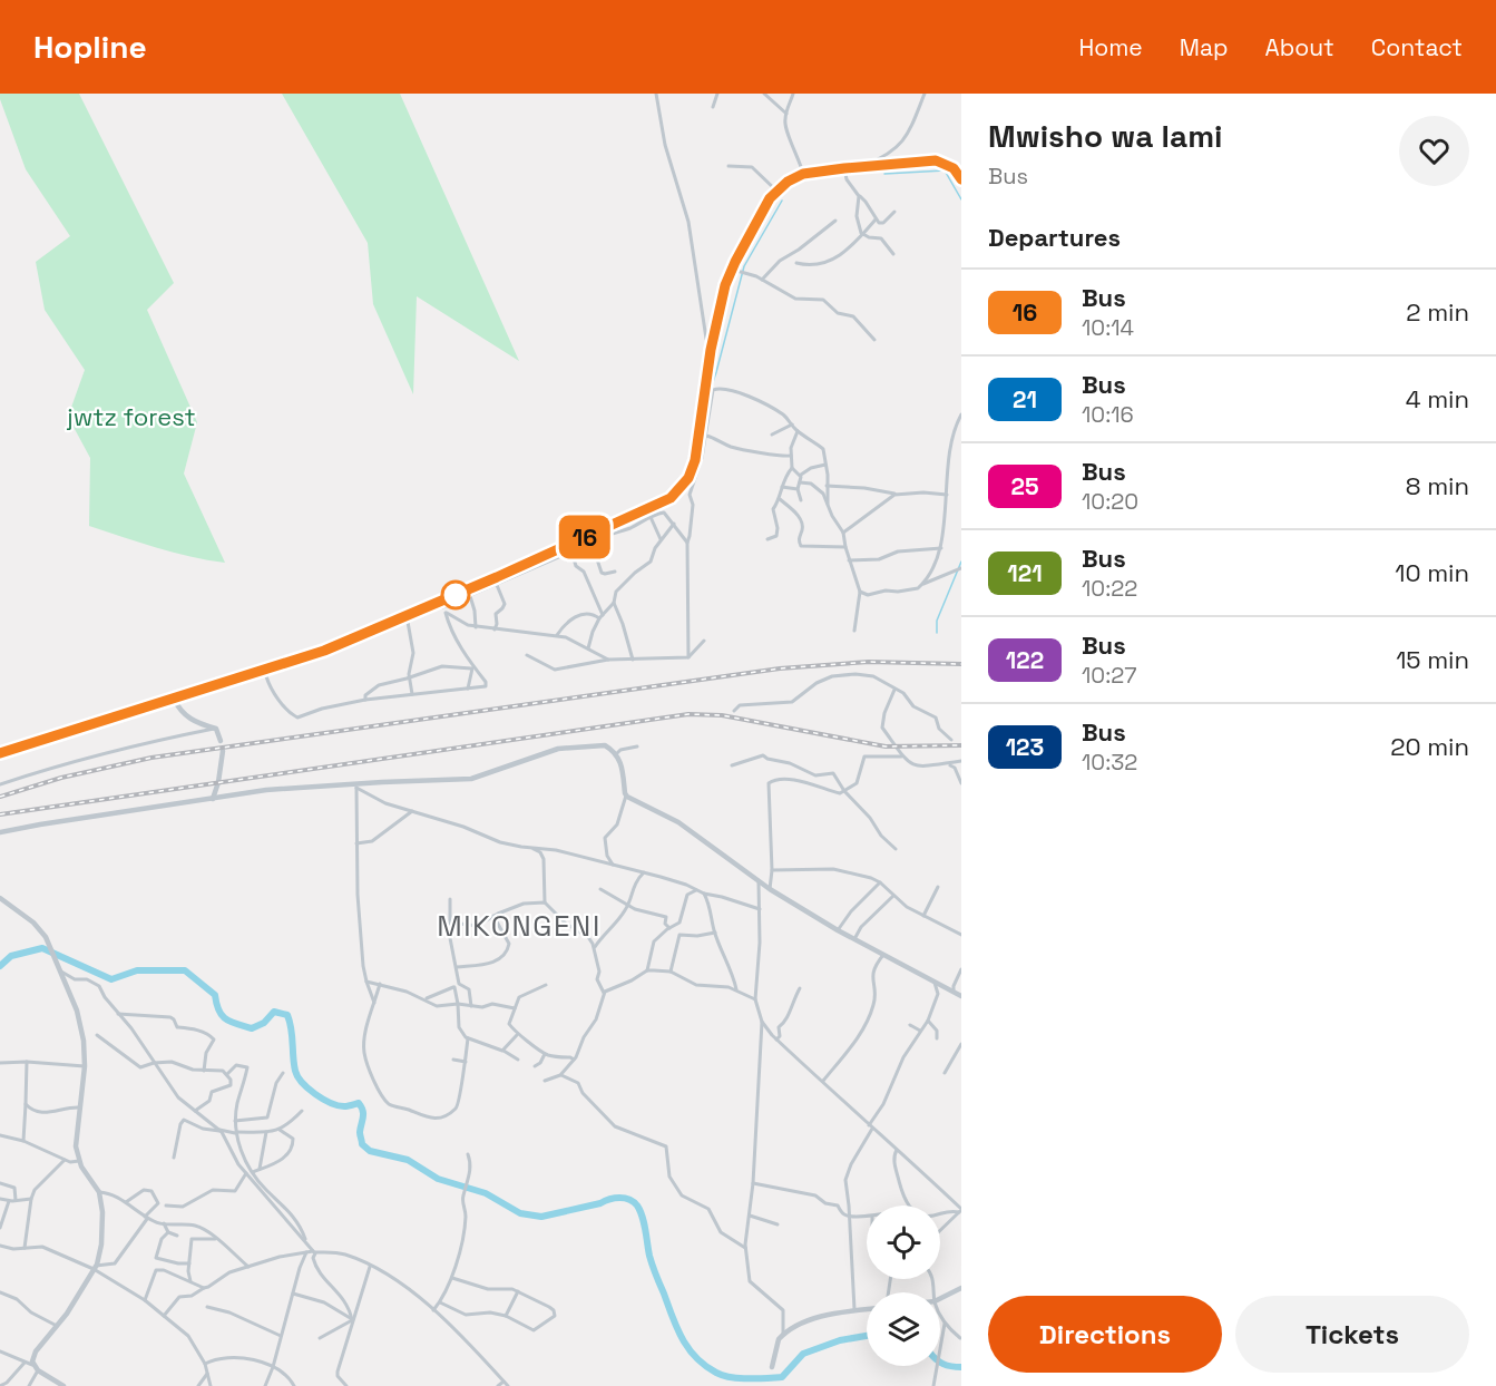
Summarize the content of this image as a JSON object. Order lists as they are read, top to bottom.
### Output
{
  "districts": ["MIKONGENI"],
  "parks": ["jwtz forest"],
  "lines": ["bus line 16"],
  "page": {
    "header": "Hopline",
    "nav": [
      "Home",
      "Map",
      "About",
      "Contact"
    ],
    "on_map": "16",
    "heading": [
      ["Mwisho wa lami", "Bus"],
      "Departures"
    ],
    "list": [
      {
        "mark": "16",
        "name": "Bus",
        "note": "10:14",
        "value": "2 min"
      },
      {
        "mark": "21",
        "name": "Bus",
        "note": "10:16",
        "value": "4 min"
      },
      {
        "mark": "25",
        "name": "Bus",
        "note": "10:20",
        "value": "8 min"
      },
      {
        "mark": "121",
        "name": "Bus",
        "note": "10:22",
        "value": "10 min"
      },
      {
        "mark": "122",
        "name": "Bus",
        "note": "10:27",
        "value": "15 min"
      },
      {
        "mark": "123",
        "name": "Bus",
        "note": "10:32",
        "value": "20 min"
      }
    ],
    "buttons": ["Directions", "Tickets"]
  }
}
